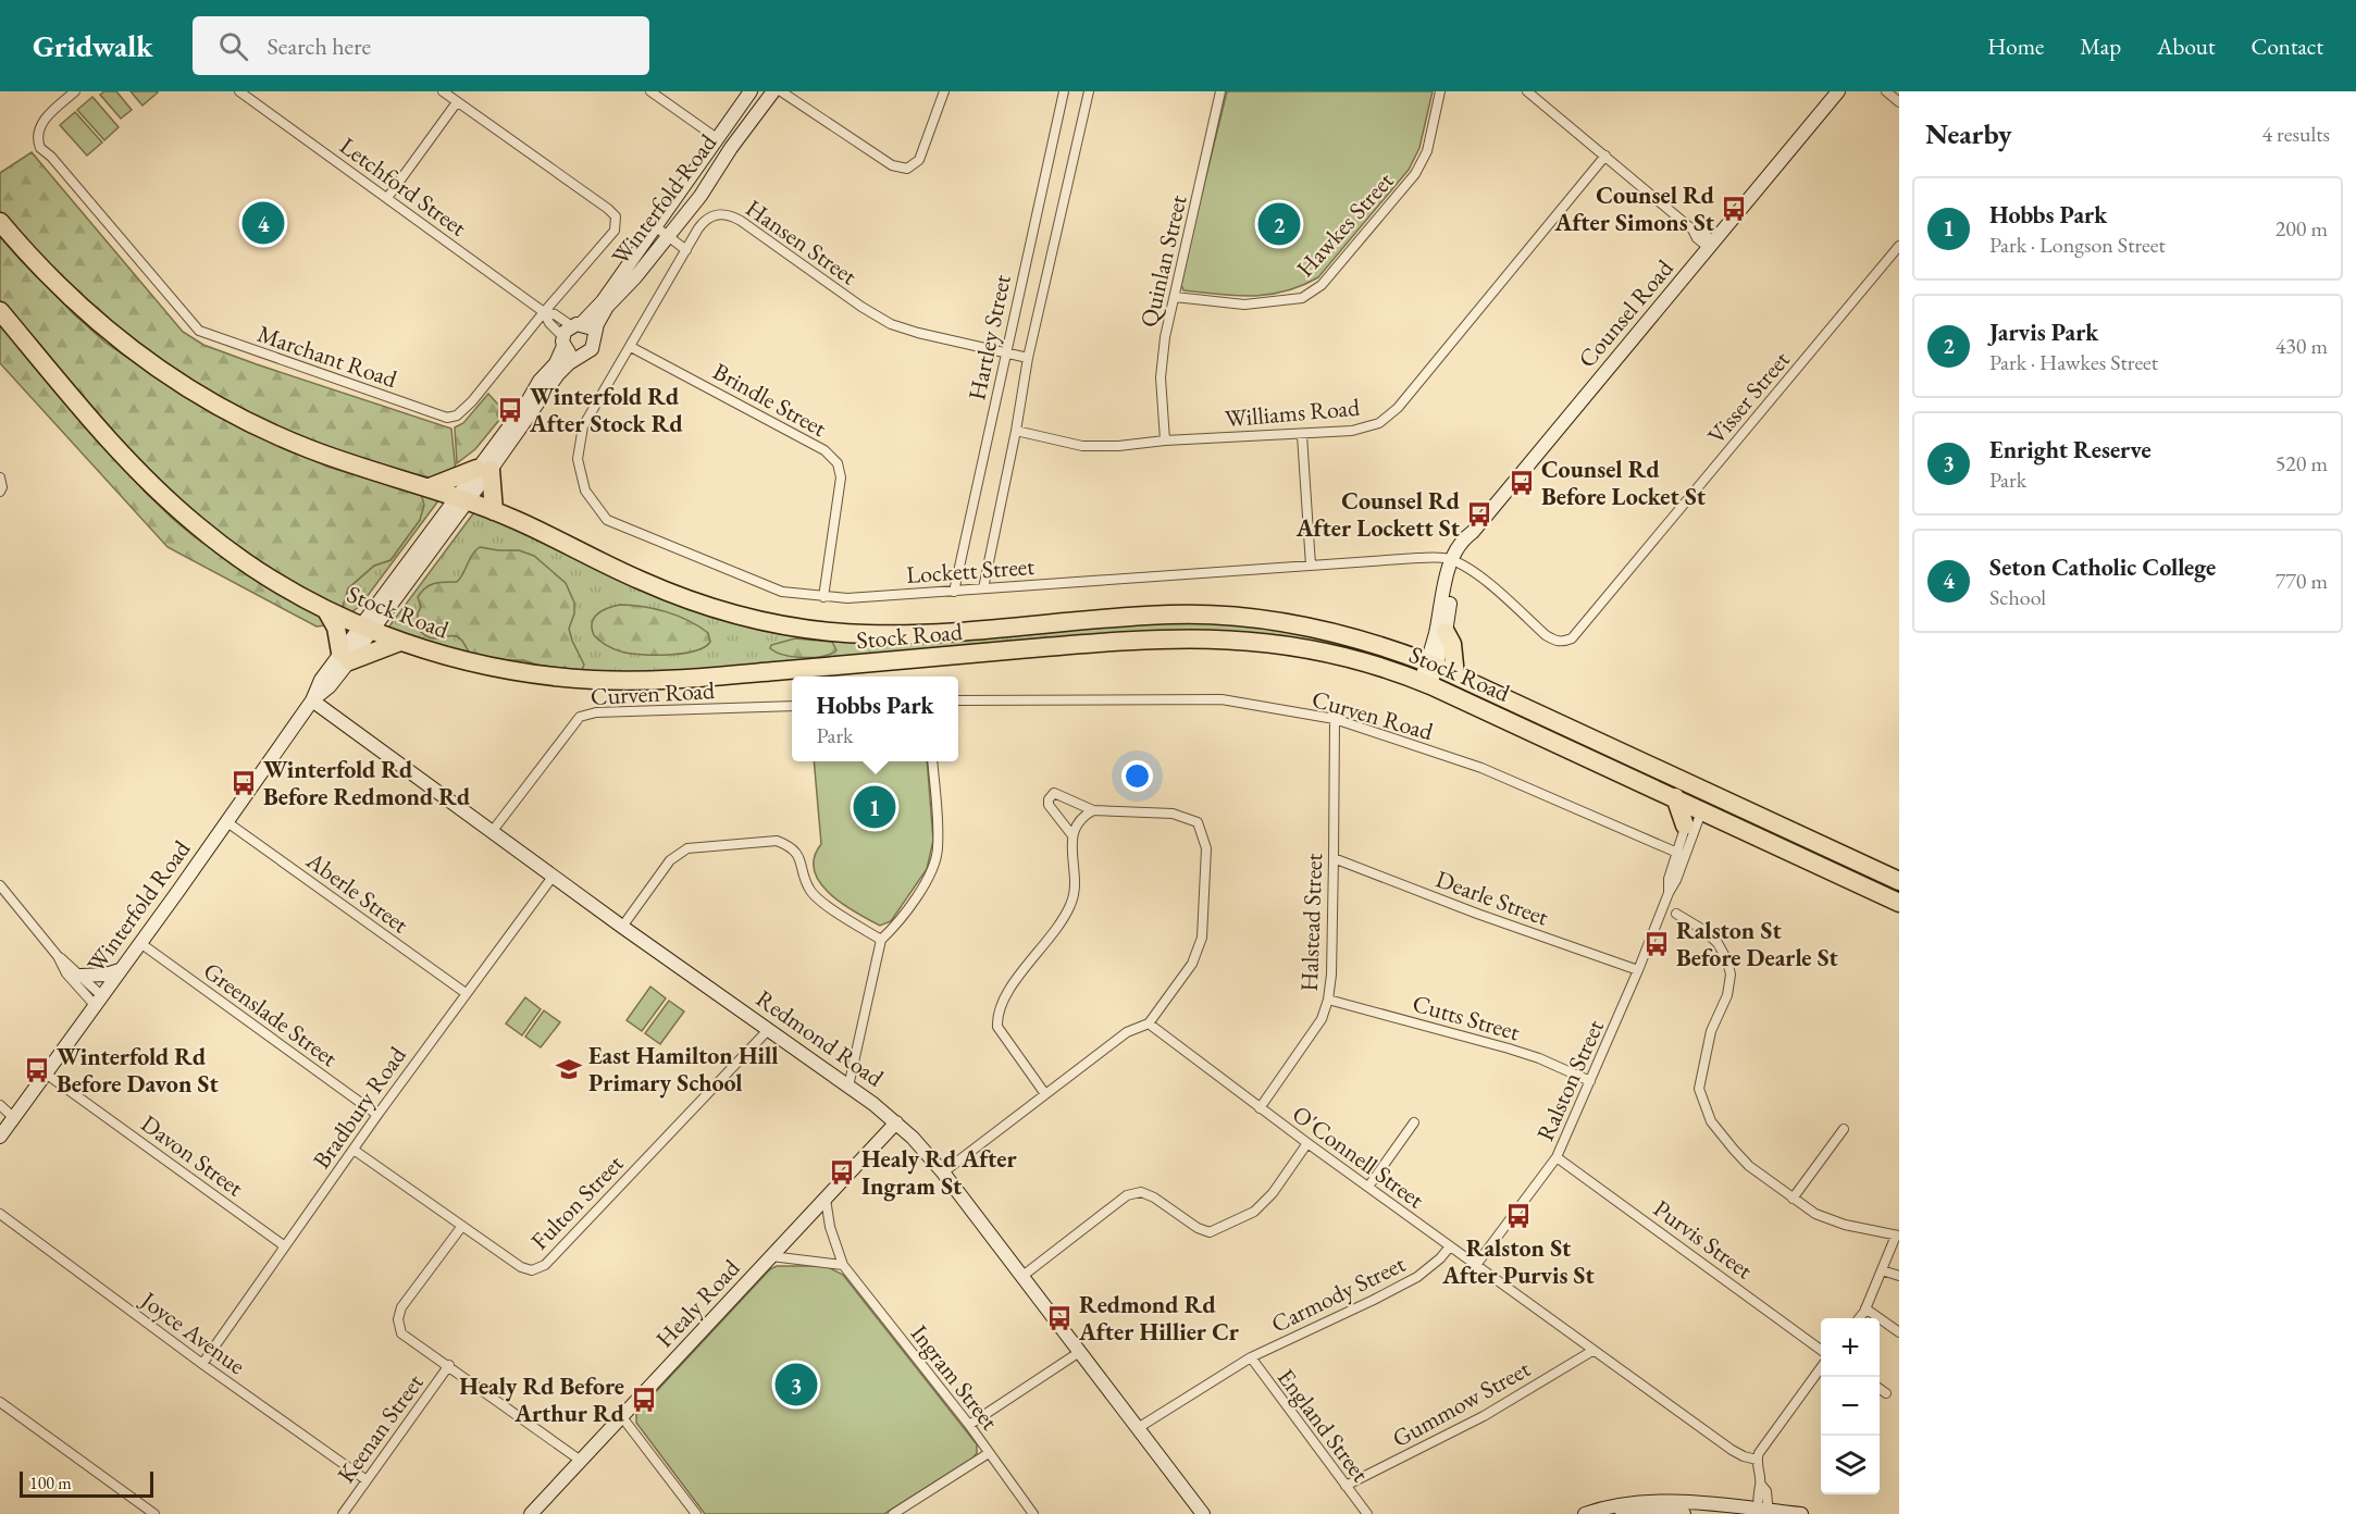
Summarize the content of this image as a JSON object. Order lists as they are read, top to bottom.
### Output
{
  "streets": {
    "highway": ["Stock Road"],
    "street": [
      "Letchford Street",
      "Winterfold Road",
      "Hawkes Street",
      "Hansen Street",
      "Quinlan Street",
      "Counsel Road",
      "Hartley Street",
      "Marchant Road",
      "Visser Street",
      "Brindle Street",
      "Williams Road",
      "Lockett Street",
      "Curven Road",
      "Aberle Street",
      "Dearle Street",
      "Halstead Street",
      "Greenslade Street",
      "Cutts Street",
      "Redmond Road",
      "Ralston Street",
      "Bradbury Road",
      "Davon Street",
      "O'Connell Street",
      "Fulton Street",
      "Purvis Street",
      "Carmody Street",
      "Healy Road",
      "Joyce Avenue",
      "Ingram Street",
      "Gummow Street",
      "England Street",
      "Keenan Street"
    ]
  },
  "crossings": [
    ["Letchford Street", "Winterfold Road"],
    ["Letchford Street", "Marchant Road"],
    ["Winterfold Road", "Stock Road"],
    ["Winterfold Road", "Aberle Street"],
    ["Winterfold Road", "Greenslade Street"],
    ["Winterfold Road", "Redmond Road"],
    ["Winterfold Road", "Davon Street"],
    ["Hawkes Street", "Quinlan Street"],
    ["Hansen Street", "Hartley Street"],
    ["Hansen Street", "Brindle Street"],
    ["Hansen Street", "Lockett Street"],
    ["Quinlan Street", "Williams Road"],
    ["Counsel Road", "Visser Street"],
    ["Counsel Road", "Lockett Street"],
    ["Counsel Road", "Stock Road"],
    ["Hartley Street", "Williams Road"],
    ["Hartley Street", "Lockett Street"],
    ["Visser Street", "Lockett Street"],
    ["Brindle Street", "Lockett Street"],
    ["Stock Road", "Ralston Street"],
    ["Curven Road", "Halstead Street"],
    ["Curven Road", "Redmond Road"],
    ["Curven Road", "Ralston Street"],
    ["Aberle Street", "Bradbury Road"],
    ["Dearle Street", "Halstead Street"],
    ["Dearle Street", "Ralston Street"],
    ["Halstead Street", "Cutts Street"],
    ["Halstead Street", "O'Connell Street"],
    ["Greenslade Street", "Bradbury Road"],
    ["Cutts Street", "Ralston Street"],
    ["Redmond Road", "Bradbury Road"],
    ["Redmond Road", "Fulton Street"],
    ["Redmond Road", "Carmody Street"],
    ["Redmond Road", "Healy Road"],
    ["Ralston Street", "O'Connell Street"],
    ["Ralston Street", "Purvis Street"],
    ["Bradbury Road", "Davon Street"],
    ["Bradbury Road", "Fulton Street"],
    ["Bradbury Road", "Joyce Avenue"],
    ["O'Connell Street", "Carmody Street"],
    ["O'Connell Street", "Gummow Street"],
    ["Carmody Street", "England Street"],
    ["Healy Road", "Ingram Street"],
    ["Joyce Avenue", "Keenan Street"],
    ["Gummow Street", "England Street"]
  ],
  "places": {
    "bus stop": [
      "Counsel Rd After Simons St",
      "Winterfold Rd After Stock Rd",
      "Counsel Rd Before Locket St",
      "Counsel Rd After Lockett St",
      "Winterfold Rd Before Redmond Rd",
      "Ralston St Before Dearle St",
      "Winterfold Rd Before Davon St",
      "Healy Rd After Ingram St",
      "Ralston St After Purvis St",
      "Redmond Rd After Hillier Cr",
      "Healy Rd Before Arthur Rd"
    ],
    "school or university": ["East Hamilton Hill Primary School"]
  },
  "scale_bar": "100 m",
  "page": {
    "header": "Gridwalk",
    "search": "Search here",
    "nav": [
      "Home",
      "Map",
      "About",
      "Contact"
    ],
    "heading": ["Nearby", "4 results"],
    "list": [
      {
        "mark": "1",
        "name": "Hobbs Park",
        "note": "Park · Longson Street",
        "value": "200 m"
      },
      {
        "mark": "2",
        "name": "Jarvis Park",
        "note": "Park · Hawkes Street",
        "value": "430 m"
      },
      {
        "mark": "3",
        "name": "Enright Reserve",
        "note": "Park",
        "value": "520 m"
      },
      {
        "mark": "4",
        "name": "Seton Catholic College",
        "note": "School",
        "value": "770 m"
      }
    ],
    "pins": [
      "4",
      "2",
      "1",
      "3"
    ],
    "popup": ["Hobbs Park", "Park"],
    "map_buttons": ["+", "−"],
    "scale": "100 m"
  }
}
